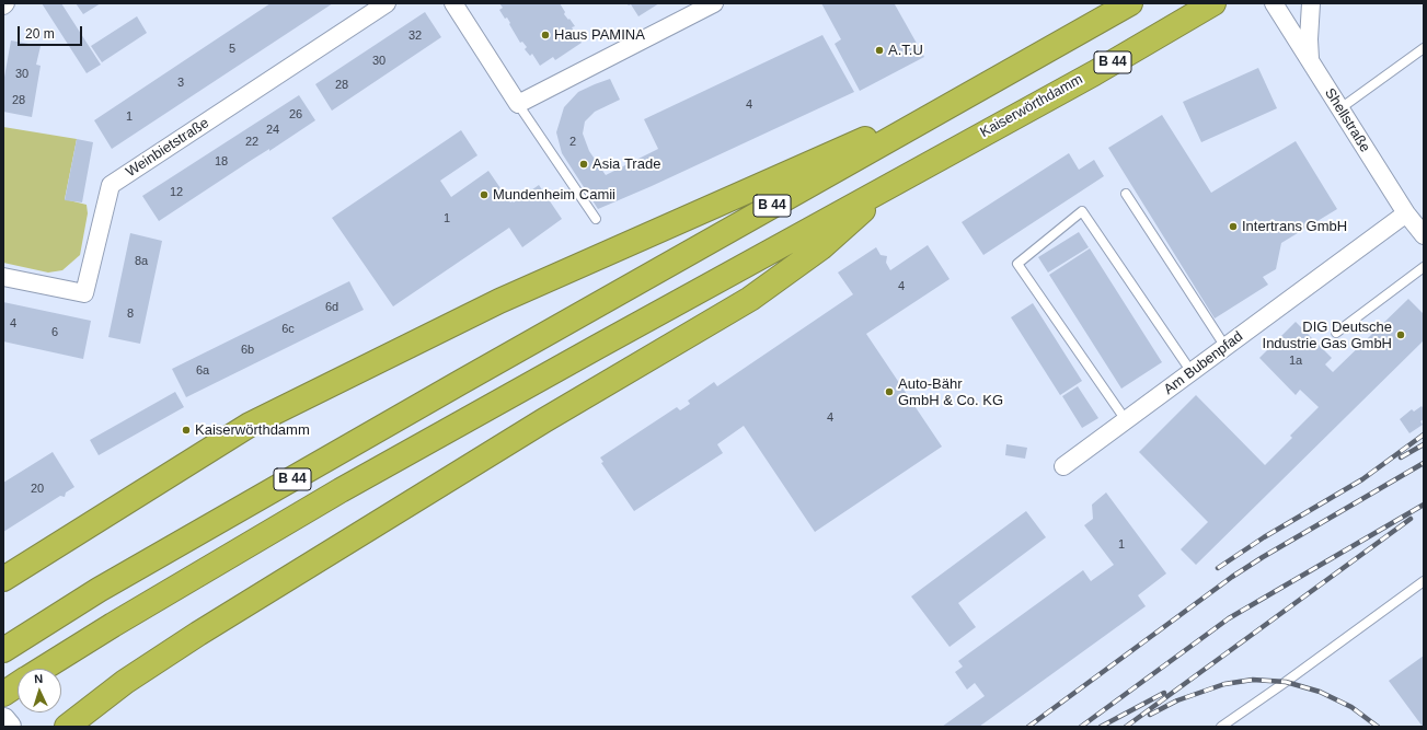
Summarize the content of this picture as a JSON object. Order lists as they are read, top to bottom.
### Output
{
  "streets": {
    "highway": ["B 44", "Kaiserwörthdamm"],
    "street": ["Shellstraße", "Weinbietstraße", "Am Bubenpfad"]
  },
  "crossings": [
    ["B 44", "Kaiserwörthdamm"],
    ["Shellstraße", "Am Bubenpfad"]
  ],
  "places": [
    "Haus PAMINA",
    "A.T.U",
    "Asia Trade",
    "Mundenheim Camii",
    "Intertrans GmbH",
    "DIG Deutsche Industrie Gas GmbH",
    "Auto-Bähr GmbH & Co. KG",
    "Kaiserwörthdamm"
  ],
  "house_numbers": [
    "32",
    "5",
    "30",
    "30",
    "3",
    "28",
    "28",
    "4",
    "26",
    "1",
    "24",
    "22",
    "2",
    "18",
    "12",
    "1",
    "8a",
    "4",
    "6d",
    "8",
    "4",
    "6c",
    "6",
    "6b",
    "1a",
    "6a",
    "4",
    "20",
    "1"
  ],
  "scale_bar": "20 m",
  "north": "top"
}
